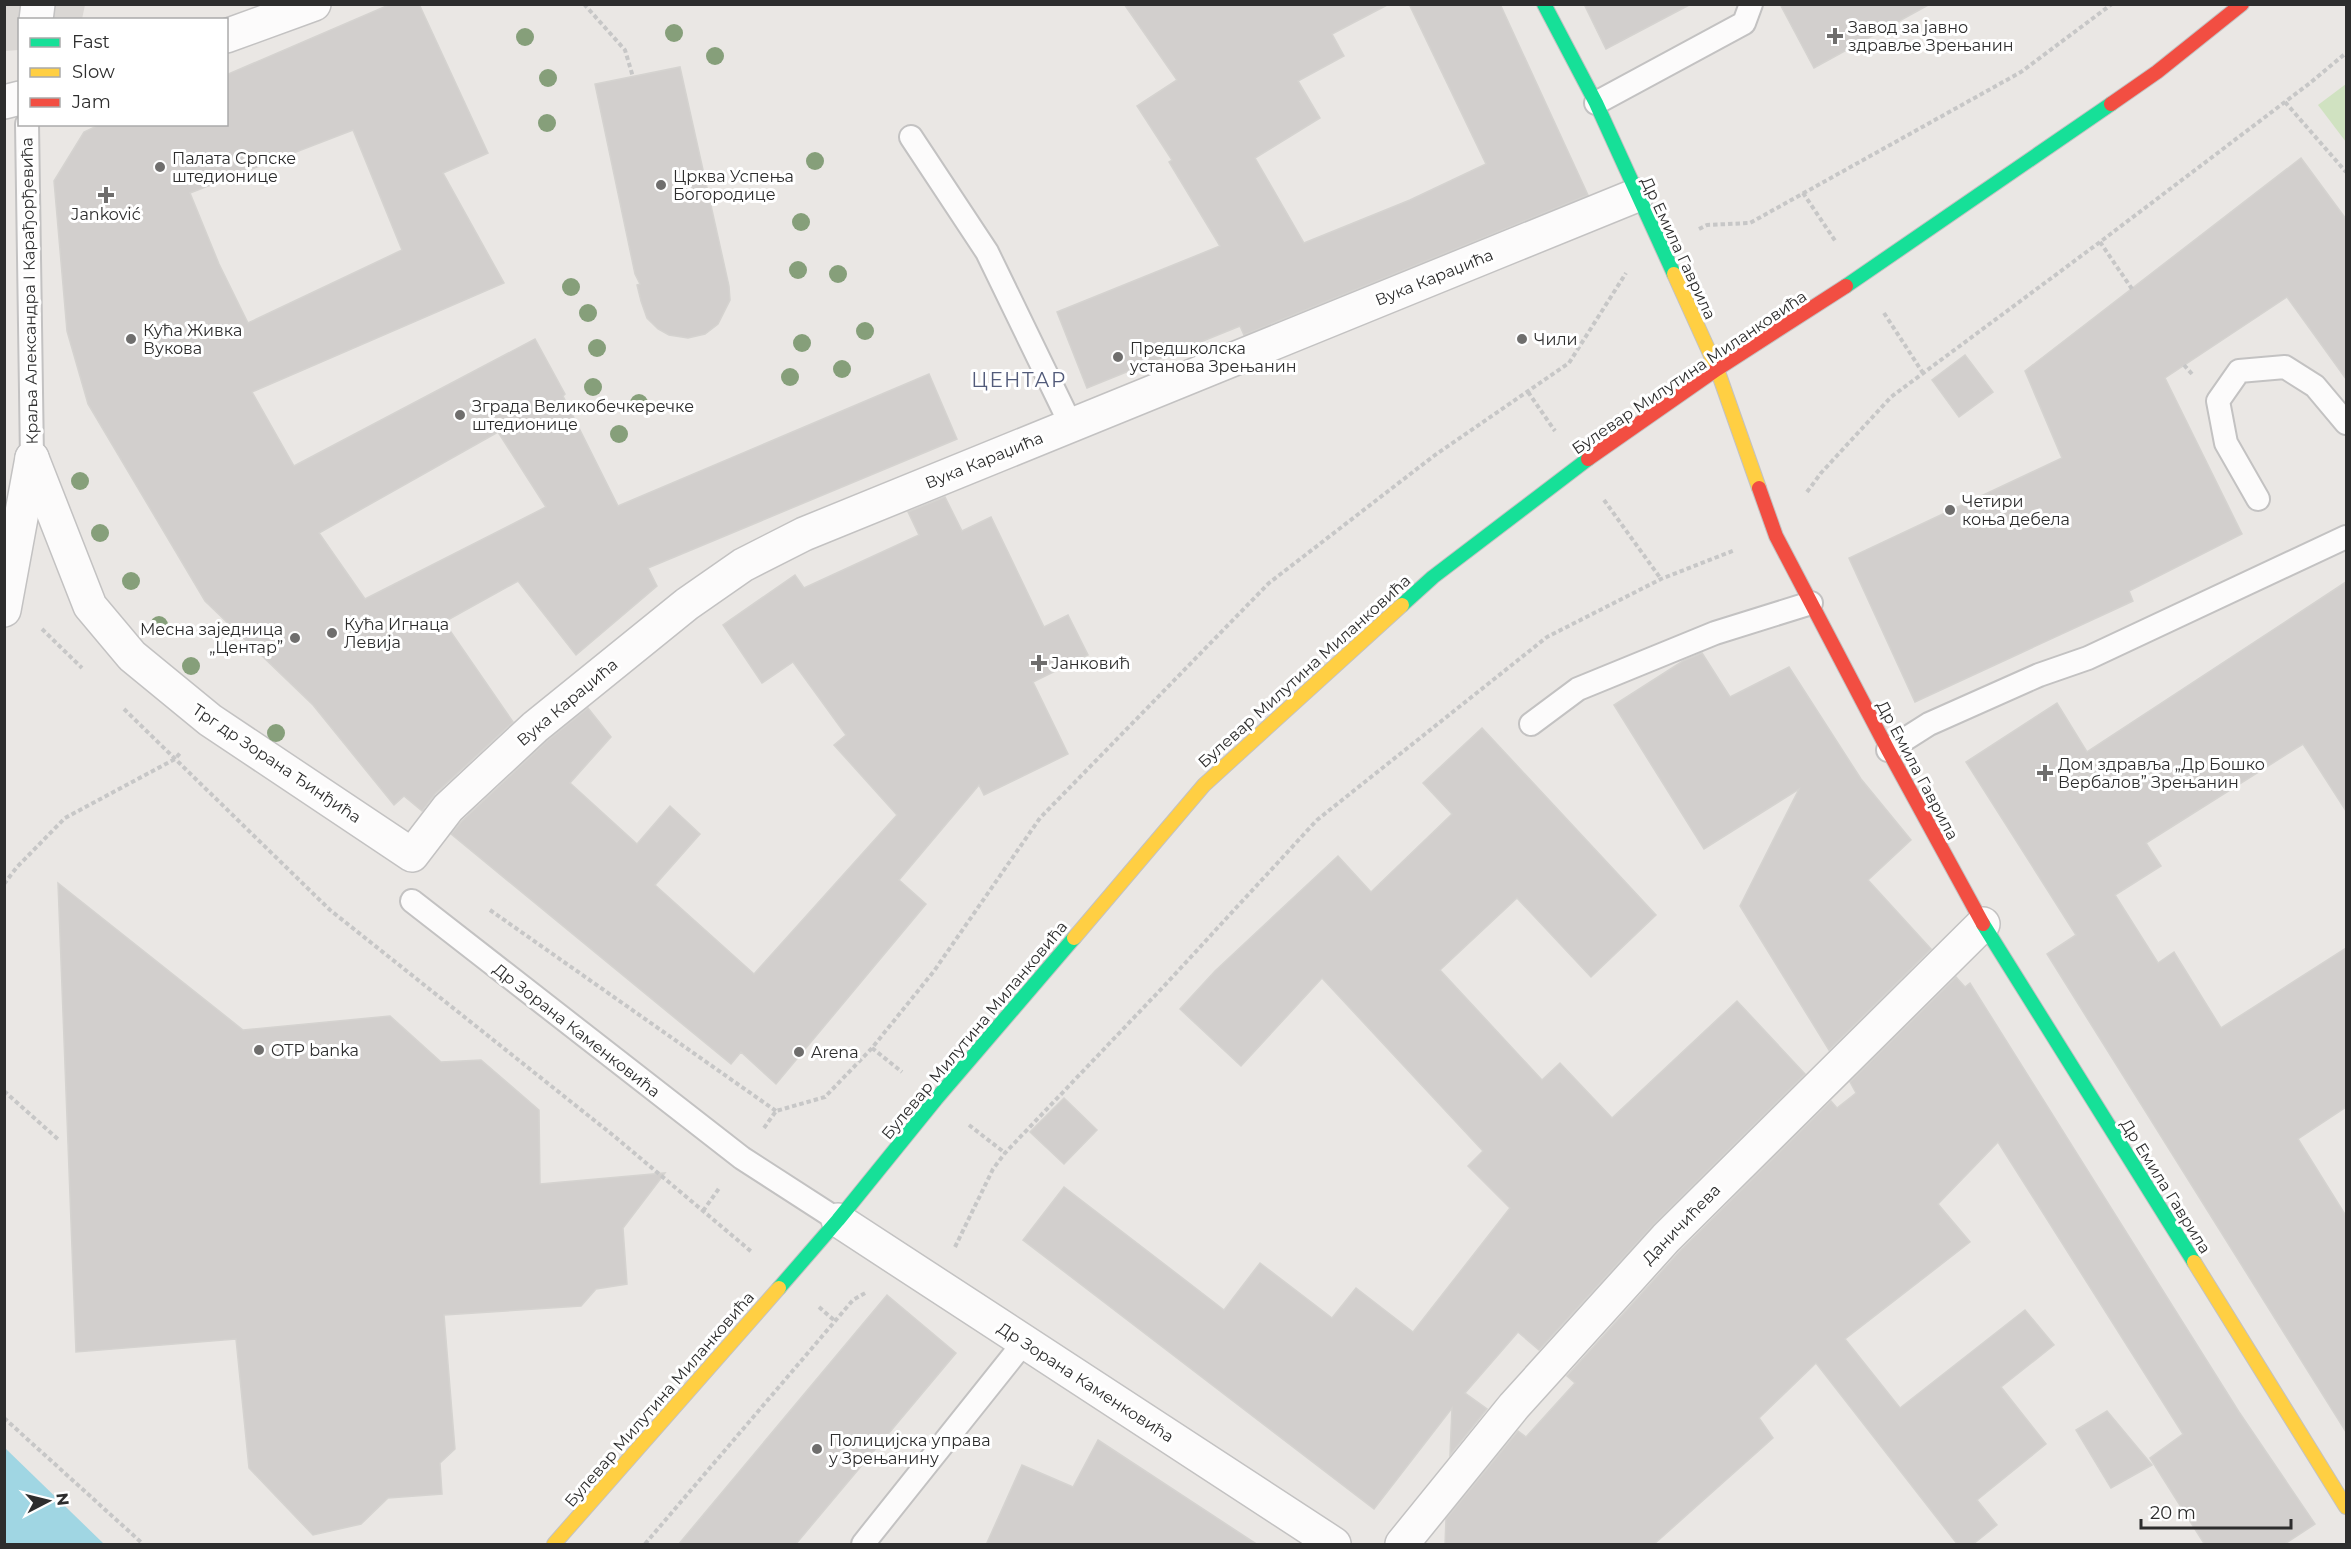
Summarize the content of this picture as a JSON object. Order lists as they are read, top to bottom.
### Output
{
  "streets": {
    "main road": ["Др Емила Гаврила", "Булевар Милутина Миланковића"],
    "street": [
      "Вука Караџића",
      "Трг др Зорана Ђинђића",
      "Др Зорана Каменковића",
      "Даничићева"
    ],
    "lane": ["Краља Александра I Карађорђевића"]
  },
  "crossings": [
    ["Др Емила Гаврила", "Вука Караџића"],
    ["Др Емила Гаврила", "Булевар Милутина Миланковића"],
    ["Др Емила Гаврила", "Даничићева"],
    ["Вука Караџића", "Трг др Зорана Ђинђића"],
    ["Краља Александра I Карађорђевића", "Трг др Зорана Ђинђића"],
    ["Булевар Милутина Миланковића", "Др Зорана Каменковића"]
  ],
  "districts": ["ЦЕНТАР"],
  "places": {
    "health": [
      "Завод за јавно здравље Зрењанин",
      "Janković",
      "Јанковић",
      "Дом здравља „Др Бошко Вербалов” Зрењанин"
    ],
    "other": [
      "Палата Српске штедионице",
      "Црква Успења Богородице",
      "Кућа Живка Вукова",
      "Чили",
      "Предшколска установа Зрењанин",
      "Зграда Великобечкеречке штедионице",
      "Четири коња дебела",
      "Кућа Игнаца Левија",
      "Месна заједница „Центар”",
      "OTP banka",
      "Arena",
      "Полицијска управа у Зрењанину"
    ]
  },
  "legend": ["Fast", "Slow", "Jam"],
  "scale_bar": "20 m",
  "north": "right"
}
